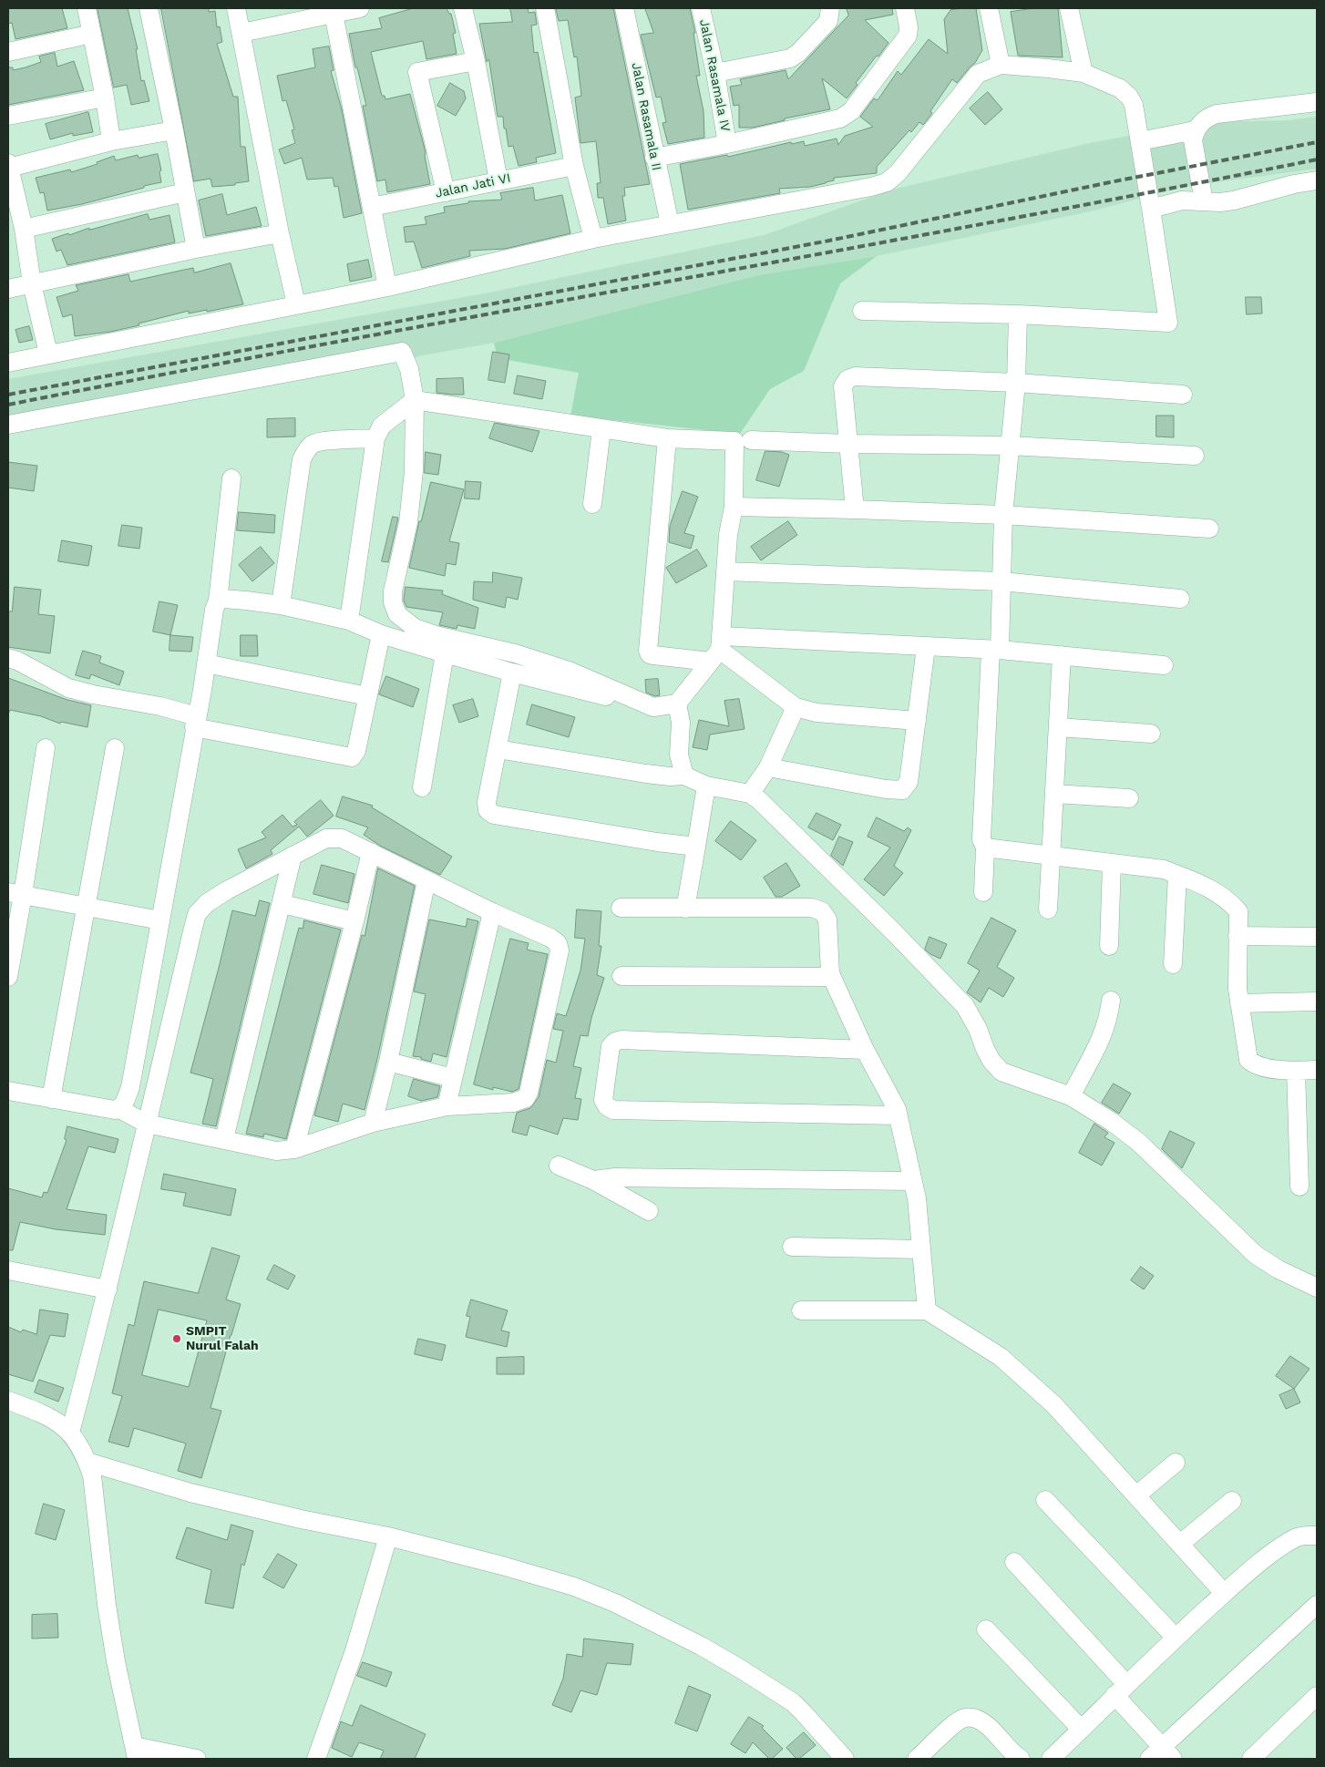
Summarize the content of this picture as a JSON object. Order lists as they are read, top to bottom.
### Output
{
  "streets": {
    "street": ["Jalan Rasamala IV", "Jalan Rasamala II", "Jalan Jati VI"]
  },
  "places": ["SMPIT Nurul Falah"]
}
